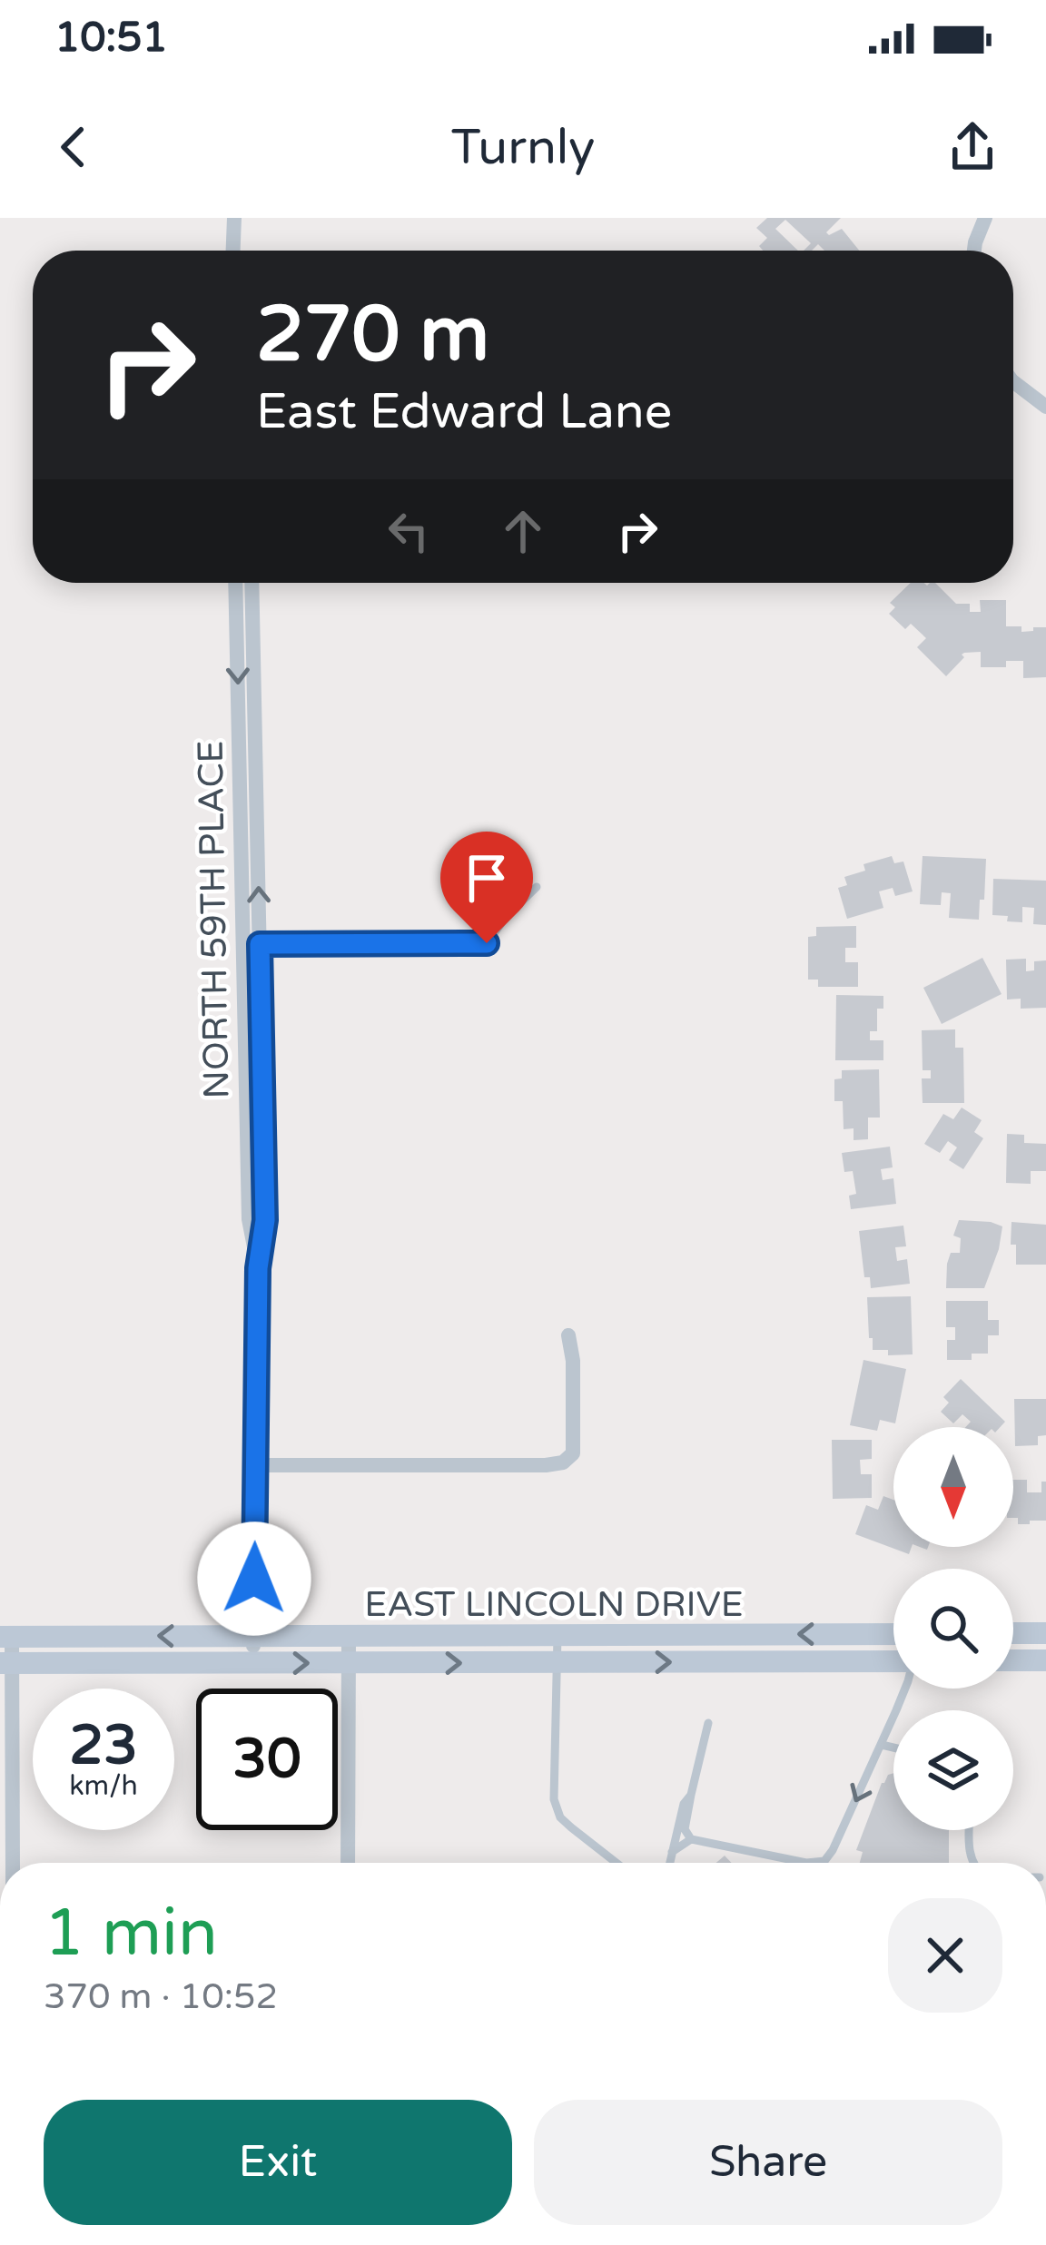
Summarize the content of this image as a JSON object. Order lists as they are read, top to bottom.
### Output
{
  "streets": {
    "main road": ["EAST LINCOLN DRIVE"],
    "street": ["NORTH 59TH PLACE"]
  },
  "crossings": [
    ["NORTH 59TH PLACE", "EAST LINCOLN DRIVE"]
  ],
  "north": "bottom",
  "page": {
    "status": "10:51",
    "header": "Turnly",
    "turn": ["270 m", "East Edward Lane"],
    "speed": "23 km/h",
    "limit": "30",
    "heading": ["1 min", "370 m · 10:52"],
    "buttons": ["Exit", "Share"]
  }
}
